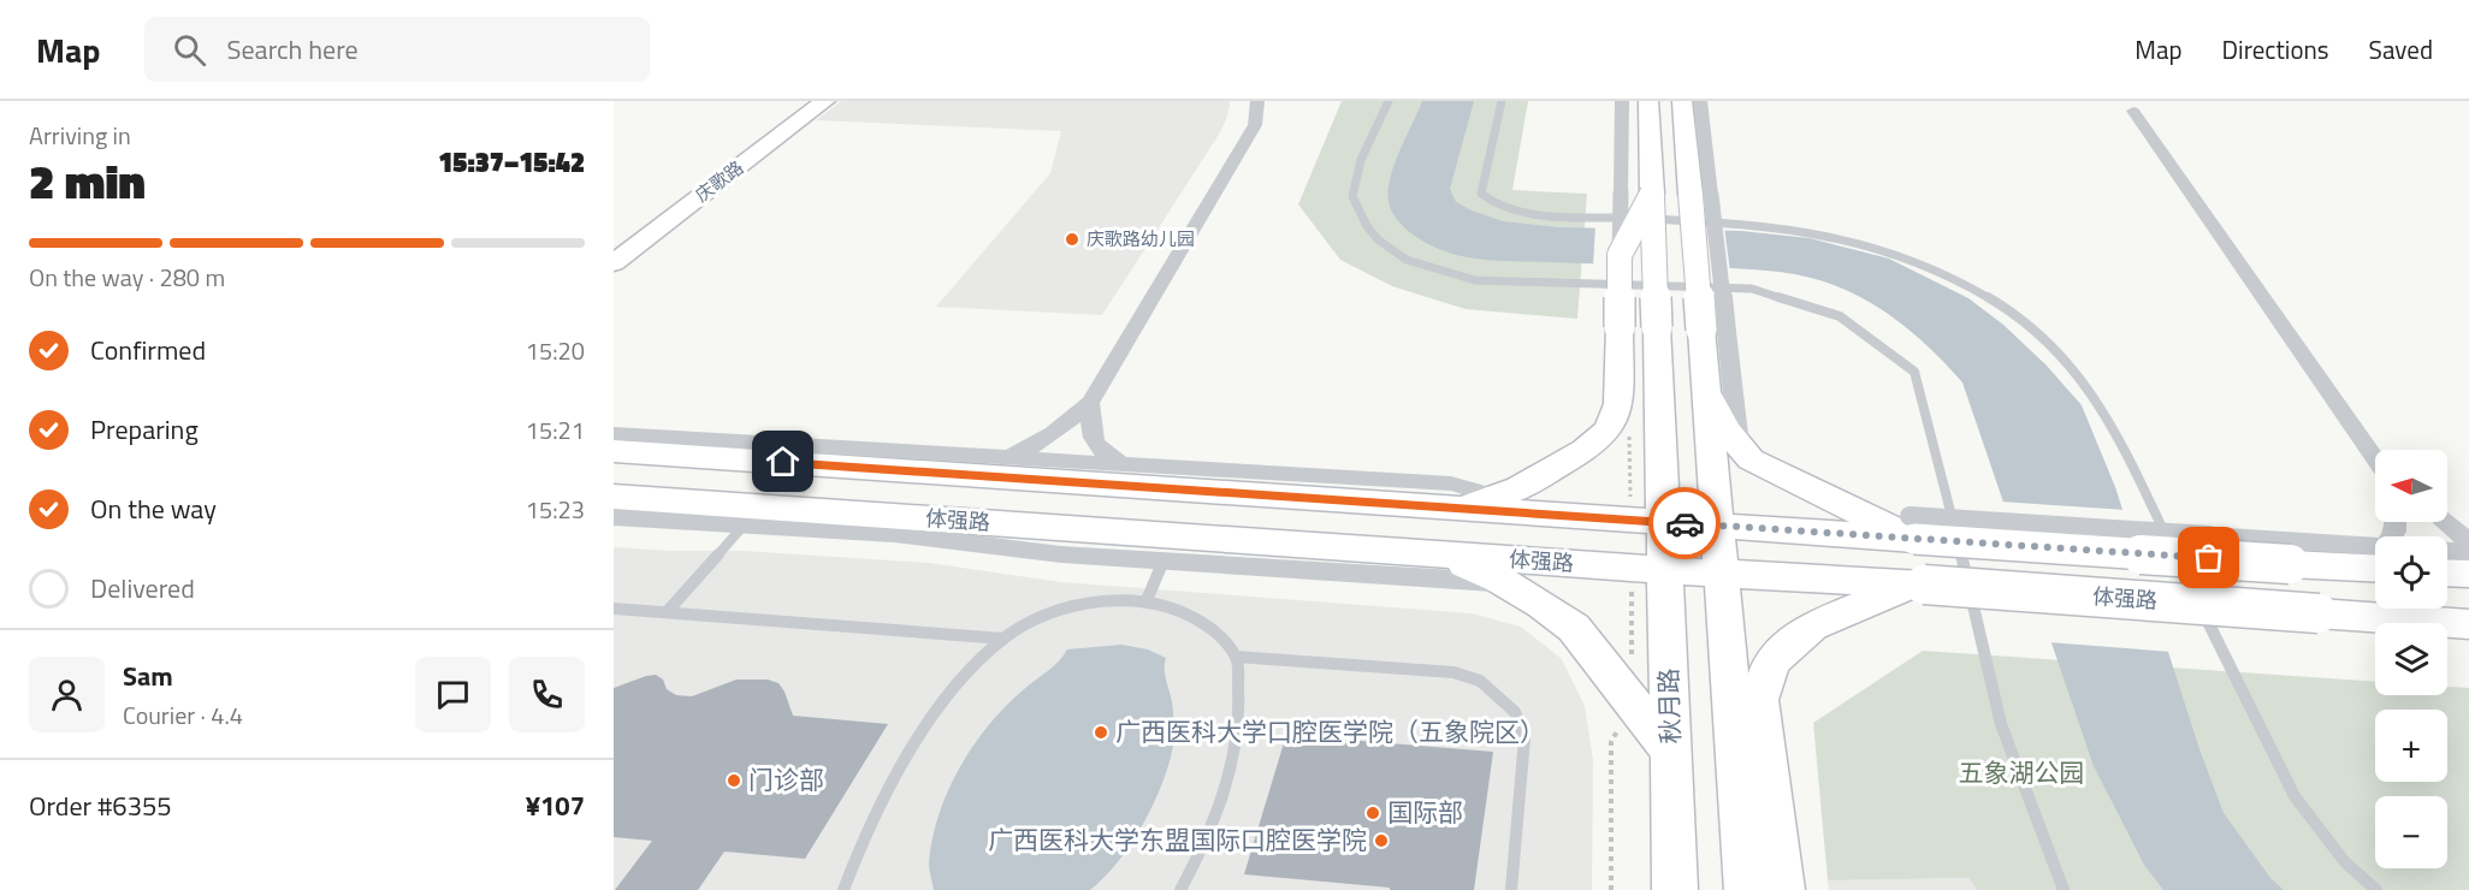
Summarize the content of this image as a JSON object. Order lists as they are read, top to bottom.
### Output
{
  "streets": {
    "main road": ["庆歌路", "体强路", "秋月路"]
  },
  "crossings": [
    ["体强路", "秋月路"]
  ],
  "parks": ["五象湖公园"],
  "places": [
    "庆歌路幼儿园",
    "广西医科大学口腔医学院（五象院区）",
    "门诊部",
    "国际部",
    "广西医科大学东盟国际口腔医学院"
  ],
  "north": "left",
  "page": {
    "header": "Map",
    "search": "Search here",
    "nav": ["Map", "Directions", "Saved"],
    "heading": ["2 min", "Arriving in", "15:37–15:42"],
    "panel": [
      "Sam",
      "Courier · 4.4",
      "Order #6355",
      "¥107"
    ],
    "bar": "On the way · 280 m",
    "list": [
      ["Confirmed", "15:20"],
      ["Preparing", "15:21"],
      ["On the way", "15:23"],
      "Delivered"
    ],
    "map_buttons": ["+", "−"]
  }
}
